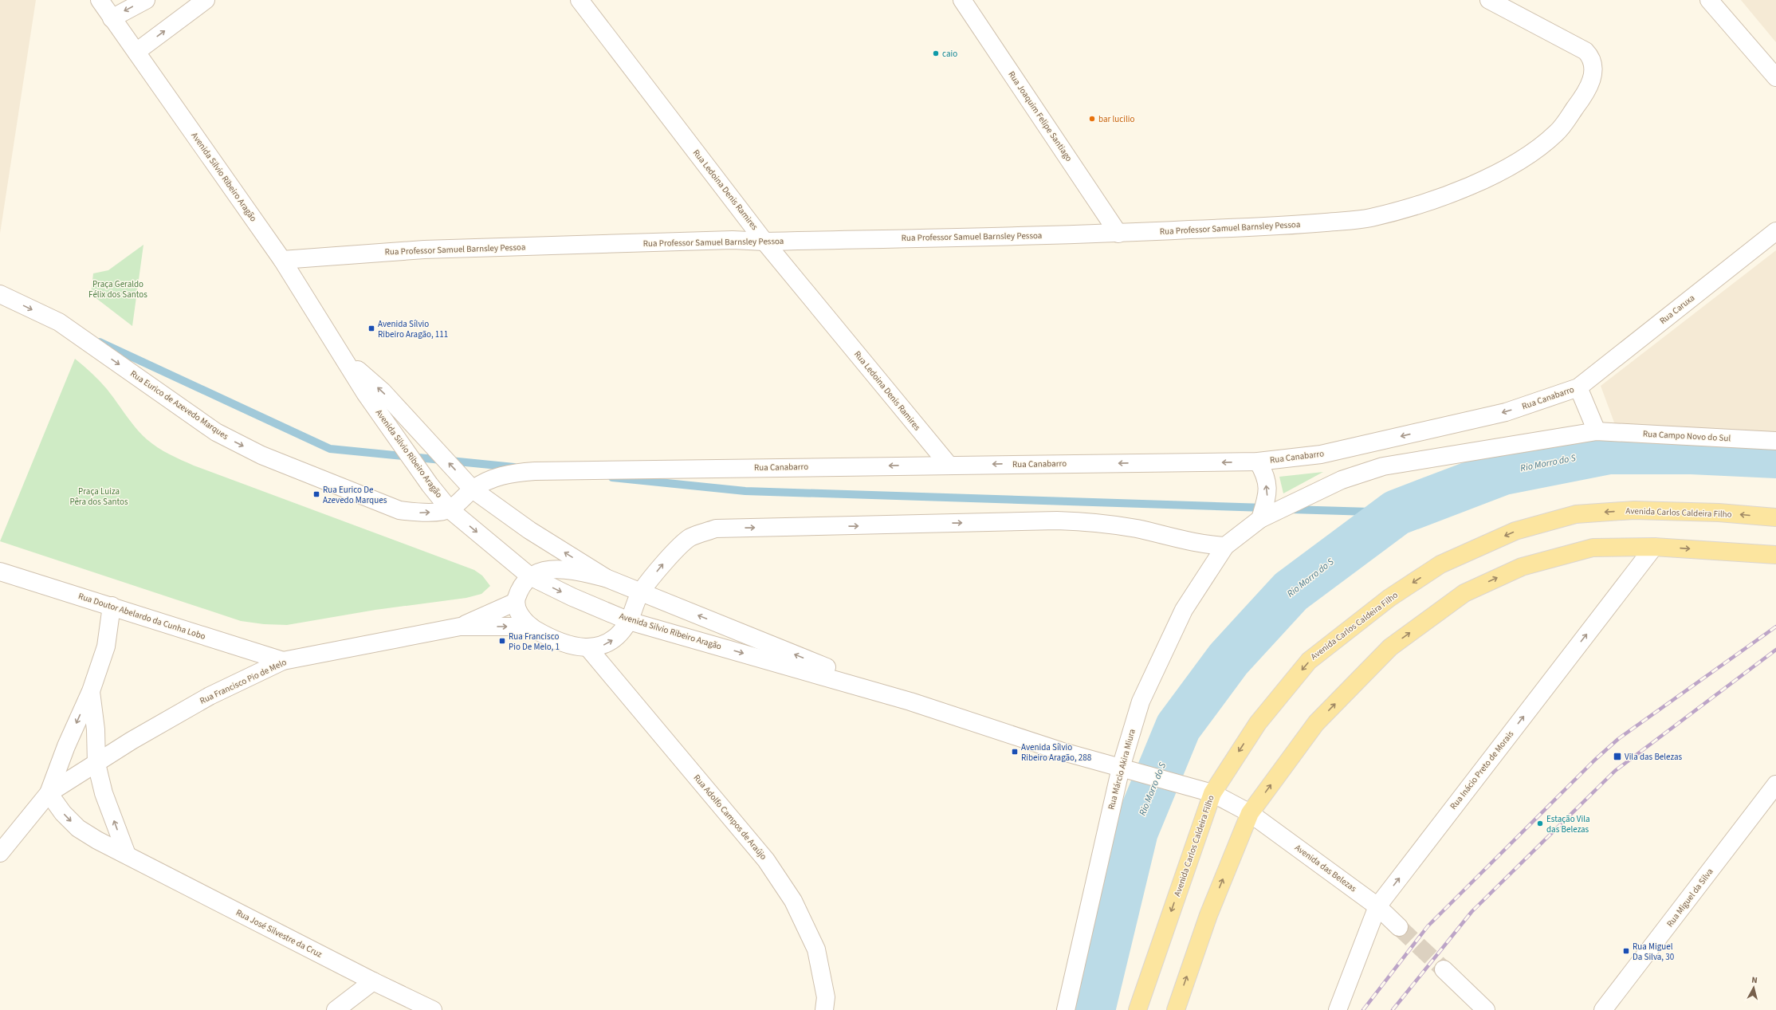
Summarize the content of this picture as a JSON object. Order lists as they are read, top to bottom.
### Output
{
  "streets": {
    "main road": ["Avenida Carlos Caldeira Filho"],
    "street": [
      "Rua Joaquim Felipe Santiago",
      "Avenida Silvio Ribeiro Aragão",
      "Rua Ledoina Denis Ramires",
      "Rua Professor Samuel Barnsley Pessoa",
      "Rua Caruxa",
      "Rua Canabarro",
      "Rua Eurico de Azevedo Marques",
      "Rua Campo Novo do Sul",
      "Rua Doutor Abelardo da Cunha Lobo",
      "Rua Francisco Pio de Melo",
      "Rua Márcio Akira Miura",
      "Rua Inácio Preto de Morais",
      "Rua Adolfo Campos de Araújo",
      "Avenida das Belezas",
      "Rua Miguel da Silva",
      "Rua José Silvestre da Cruz"
    ]
  },
  "crossings": [
    ["Rua Joaquim Felipe Santiago", "Rua Professor Samuel Barnsley Pessoa"],
    ["Avenida Silvio Ribeiro Aragão", "Rua Professor Samuel Barnsley Pessoa"],
    ["Avenida Silvio Ribeiro Aragão", "Rua Canabarro"],
    ["Avenida Silvio Ribeiro Aragão", "Rua Eurico de Azevedo Marques"],
    ["Avenida Silvio Ribeiro Aragão", "Avenida Carlos Caldeira Filho"],
    ["Avenida Silvio Ribeiro Aragão", "Rua Márcio Akira Miura"],
    ["Avenida Silvio Ribeiro Aragão", "Avenida das Belezas"],
    ["Rua Ledoina Denis Ramires", "Rua Professor Samuel Barnsley Pessoa"],
    ["Rua Ledoina Denis Ramires", "Rua Canabarro"],
    ["Rua Caruxa", "Rua Canabarro"],
    ["Rua Canabarro", "Rua Campo Novo do Sul"],
    ["Rua Doutor Abelardo da Cunha Lobo", "Rua Francisco Pio de Melo"],
    ["Rua Francisco Pio de Melo", "Rua José Silvestre da Cruz"],
    ["Rua Inácio Preto de Morais", "Avenida das Belezas"]
  ],
  "one_way": ["Rua Eurico de Azevedo Marques", "Rua Inácio Preto de Morais"],
  "water": ["Rio Morro do S"],
  "parks": ["Praça Geraldo Félix dos Santos", "Praça Luiza Pêra dos Santos"],
  "places": {
    "other": ["caio", "bar lucilio", "Estação Vila das Belezas"],
    "transit": [
      "Avenida Sílvio Ribeiro Aragão, 111",
      "Rua Eurico De Azevedo Marques",
      "Rua Francisco Pio De Melo, 1",
      "Avenida Sílvio Ribeiro Aragão, 288",
      "Vila das Belezas",
      "Rua Miguel Da Silva, 30"
    ]
  },
  "north": "top"
}
